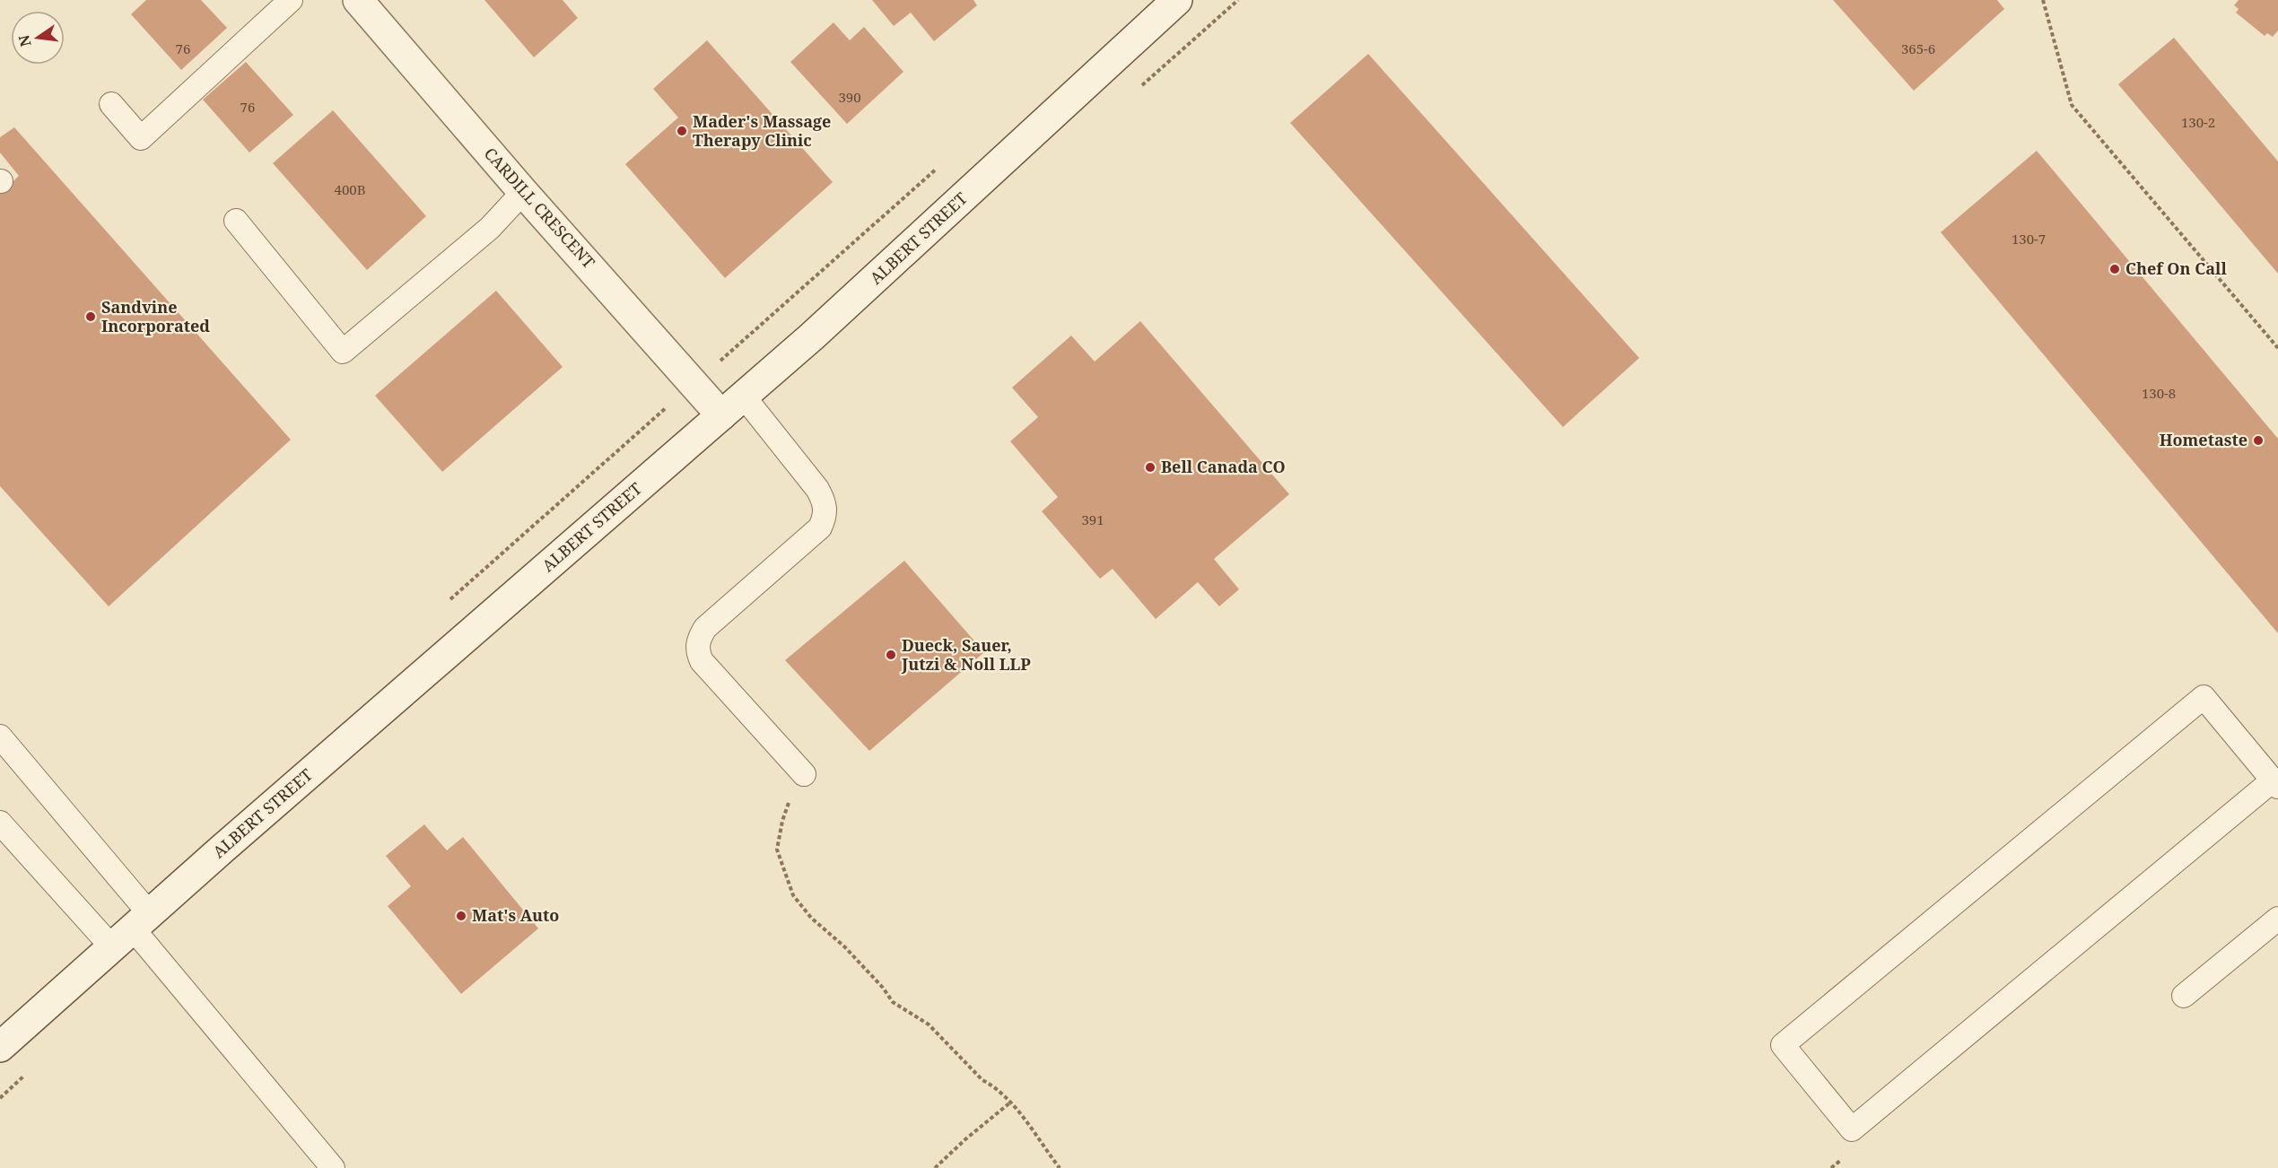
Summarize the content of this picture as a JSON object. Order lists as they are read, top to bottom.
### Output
{
  "streets": {
    "street": ["CARDILL CRESCENT", "ALBERT STREET"]
  },
  "crossings": [
    ["CARDILL CRESCENT", "ALBERT STREET"]
  ],
  "places": [
    "Mader's Massage Therapy Clinic",
    "Chef On Call",
    "Sandvine Incorporated",
    "Hometaste",
    "Bell Canada CO",
    "Dueck, Sauer, Jutzi & Noll LLP",
    "Mat's Auto"
  ],
  "house_numbers": [
    "76",
    "365-6",
    "390",
    "76",
    "130-2",
    "400B",
    "130-7",
    "130-8",
    "391"
  ],
  "north": "left"
}
